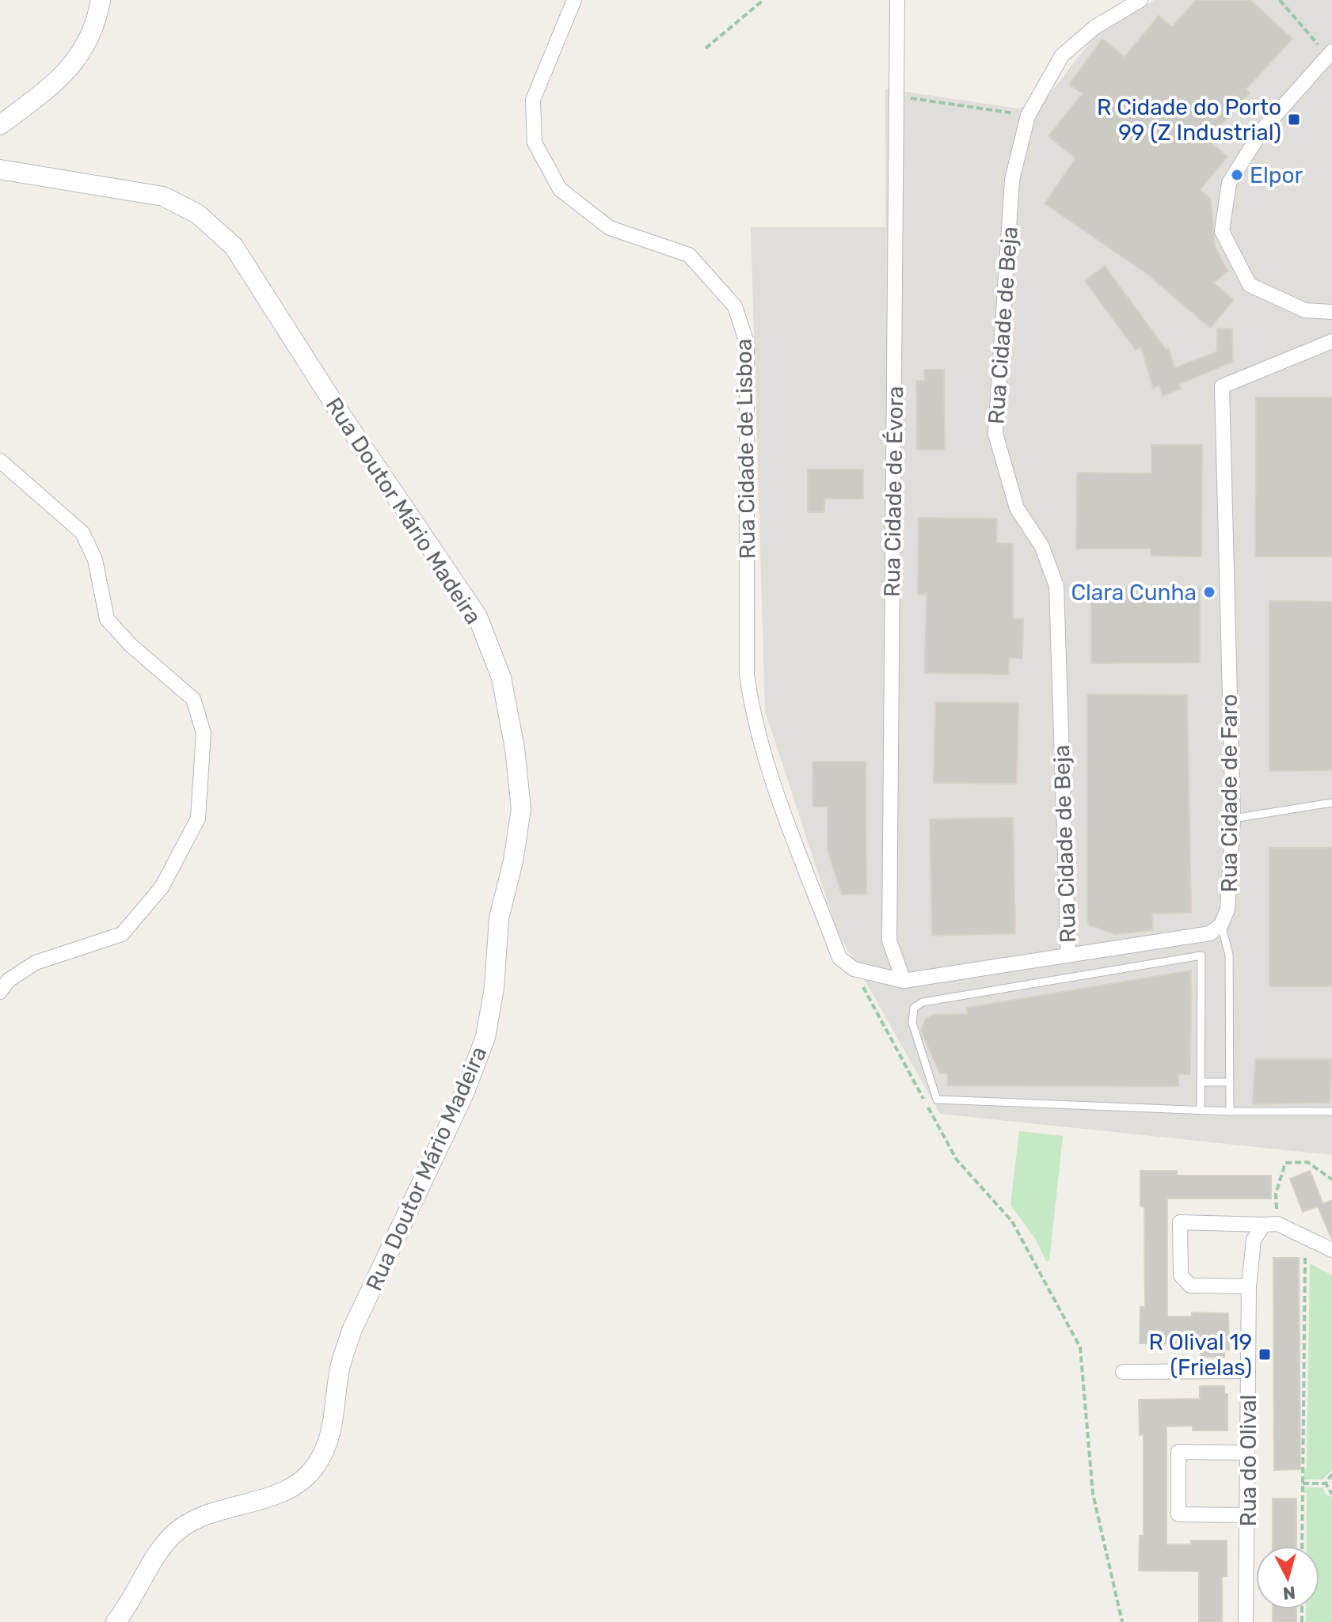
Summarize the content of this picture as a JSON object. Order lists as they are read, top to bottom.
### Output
{
  "streets": {
    "main road": ["Rua Doutor Mário Madeira"],
    "street": [
      "Rua Cidade de Beja",
      "Rua Cidade de Lisboa",
      "Rua Cidade de Évora",
      "Rua Cidade de Faro",
      "Rua do Olival"
    ]
  },
  "crossings": [
    ["Rua Cidade de Beja", "Rua Cidade de Faro"],
    ["Rua Cidade de Lisboa", "Rua Cidade de Faro"],
    ["Rua Cidade de Évora", "Rua Cidade de Faro"]
  ],
  "places": {
    "transit": ["R Cidade do Porto 99 (Z Industrial)", "R Olival 19 (Frielas)"],
    "other": ["Elpor", "Clara Cunha"]
  },
  "north": "bottom"
}
